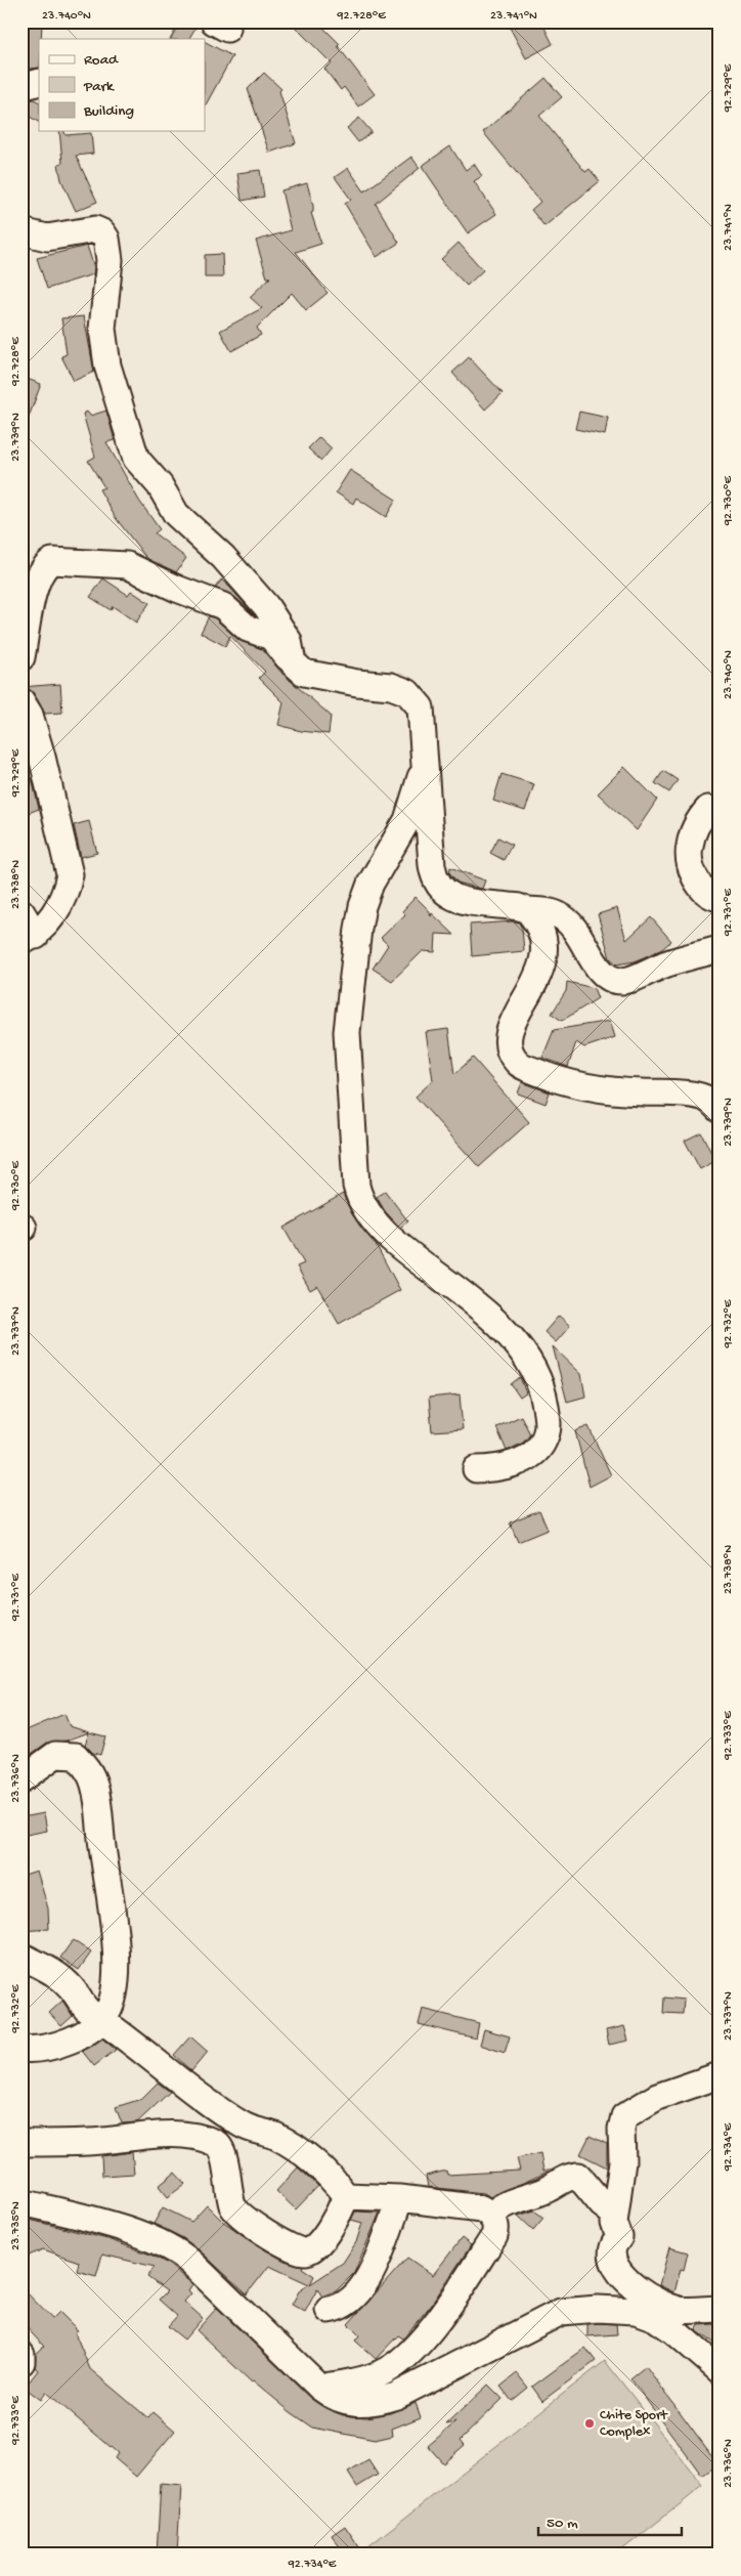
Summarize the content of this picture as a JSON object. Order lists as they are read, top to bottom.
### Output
{
  "places": ["Chite Sport Complex"],
  "legend": ["Road", "Park", "Building"],
  "scale_bar": "50 m",
  "coordinates": [
    "23.740°N",
    "92.728°E",
    "23.741°N",
    "92.729°E",
    "23.739°N",
    "92.730°E",
    "23.738°N",
    "92.731°E",
    "92.732°E",
    "23.737°N",
    "92.733°E",
    "23.736°N",
    "92.734°E",
    "23.735°N"
  ]
}
